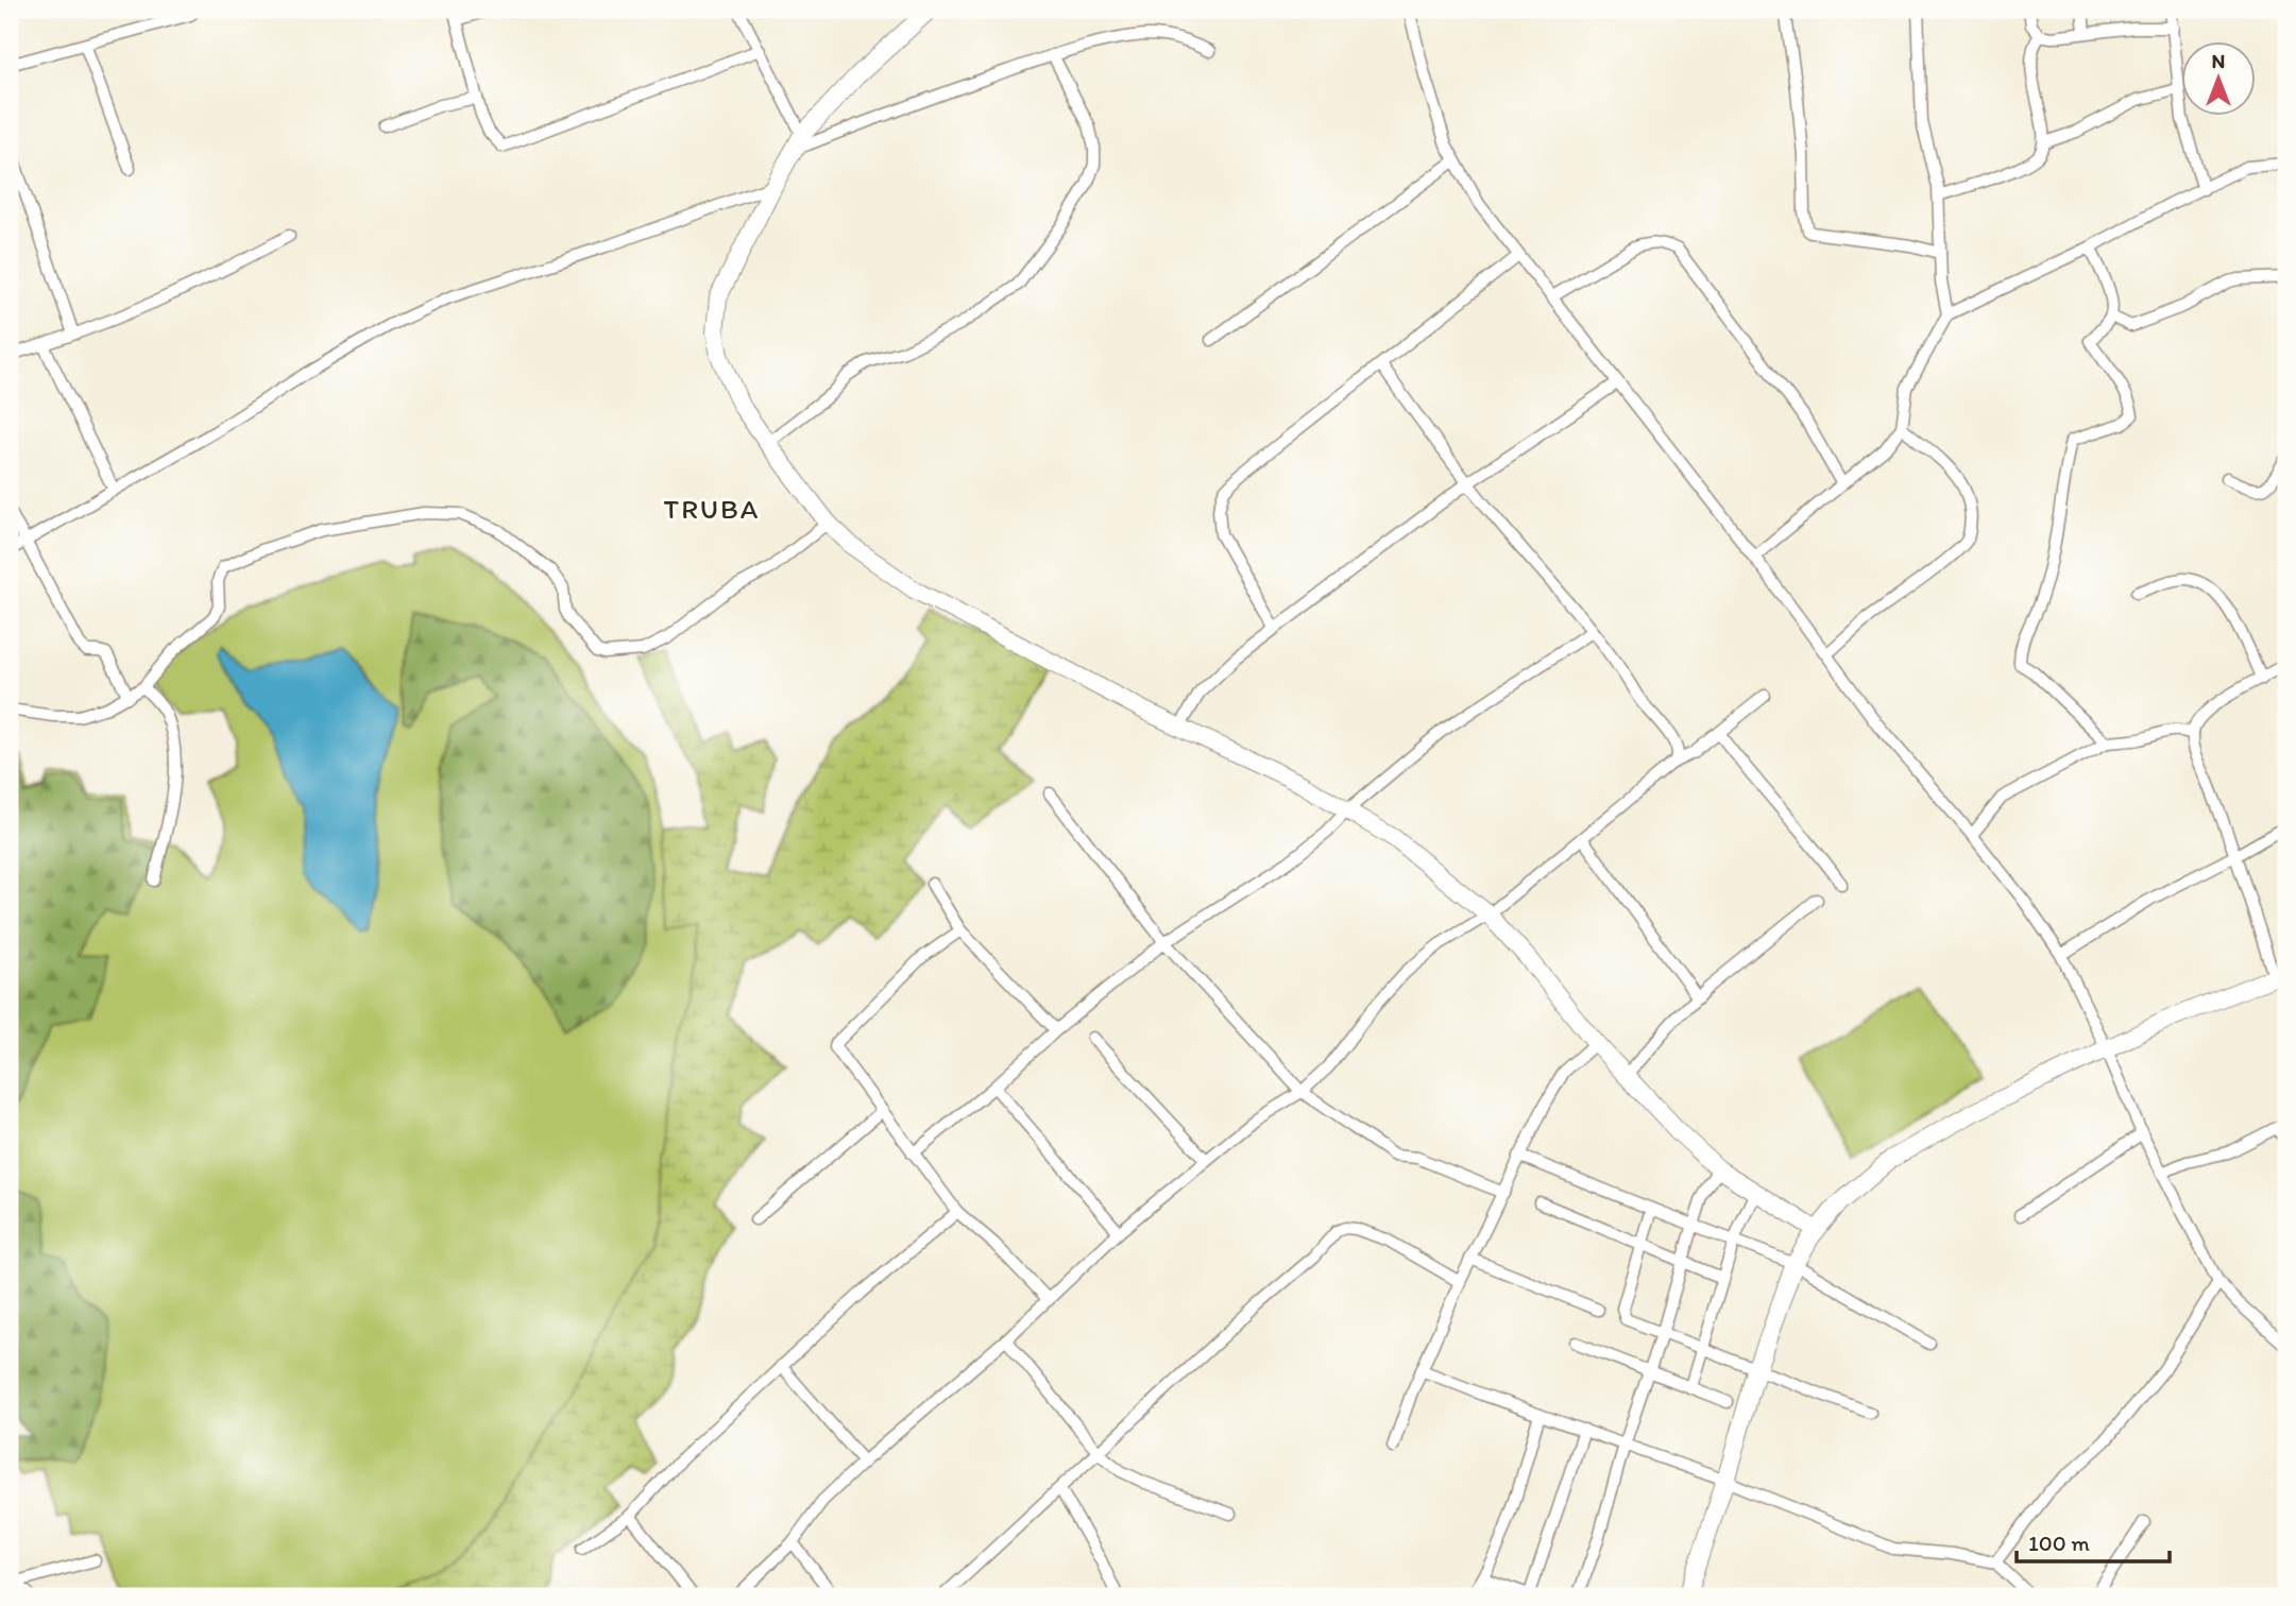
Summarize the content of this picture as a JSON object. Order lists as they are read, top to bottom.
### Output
{
  "districts": ["TRUBA"],
  "scale_bar": "100 m",
  "north": "top"
}
